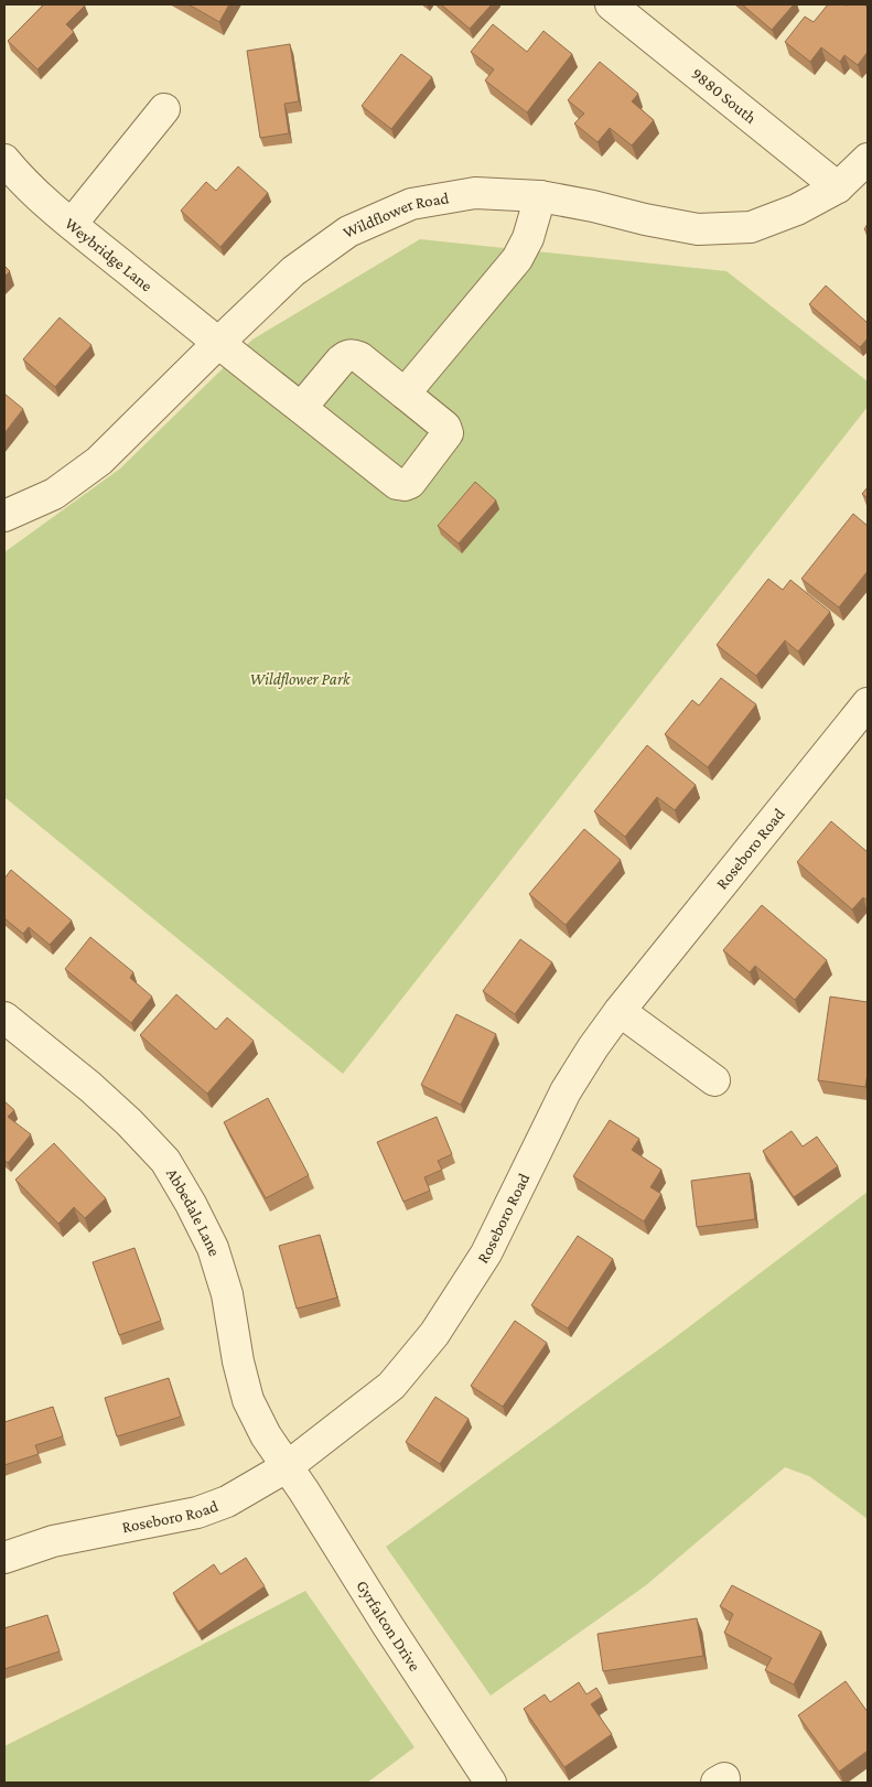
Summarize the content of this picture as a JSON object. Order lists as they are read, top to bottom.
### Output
{
  "streets": {
    "street": [
      "9880 South",
      "Wildflower Road",
      "Weybridge Lane",
      "Roseboro Road",
      "Abbedale Lane",
      "Gyrfalcon Drive"
    ]
  },
  "crossings": [
    ["9880 South", "Wildflower Road"],
    ["Wildflower Road", "Weybridge Lane"],
    ["Roseboro Road", "Abbedale Lane"],
    ["Roseboro Road", "Gyrfalcon Drive"],
    ["Abbedale Lane", "Gyrfalcon Drive"]
  ],
  "parks": ["Wildflower Park"]
}
